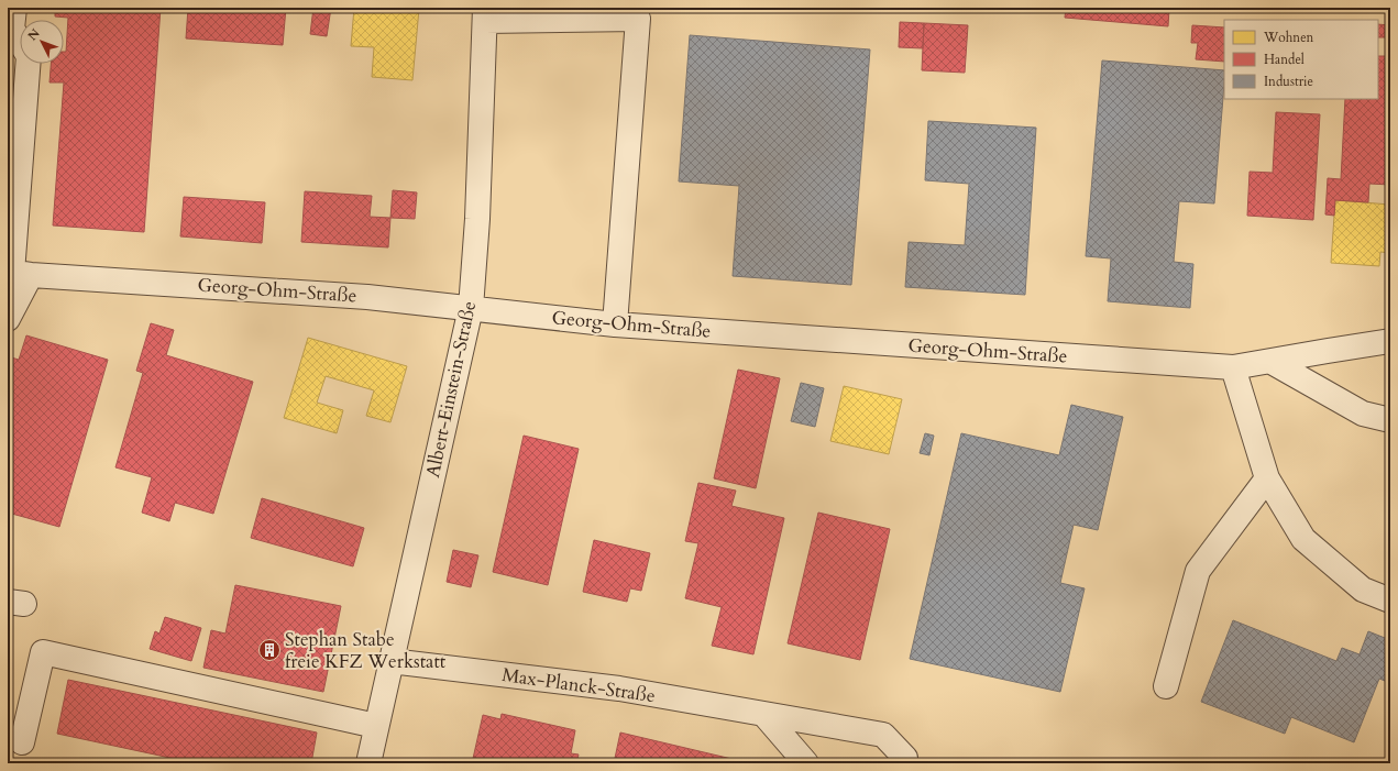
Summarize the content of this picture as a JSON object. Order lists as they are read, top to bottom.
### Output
{
  "streets": {
    "street": ["Georg-Ohm-Straße", "Albert-Einstein-Straße", "Max-Planck-Straße"]
  },
  "crossings": [
    ["Georg-Ohm-Straße", "Albert-Einstein-Straße"],
    ["Albert-Einstein-Straße", "Max-Planck-Straße"]
  ],
  "places": {
    "building": ["Stephan Stabe freie KFZ Werkstatt"]
  },
  "legend": ["Wohnen", "Handel", "Industrie"],
  "north": "top left"
}
